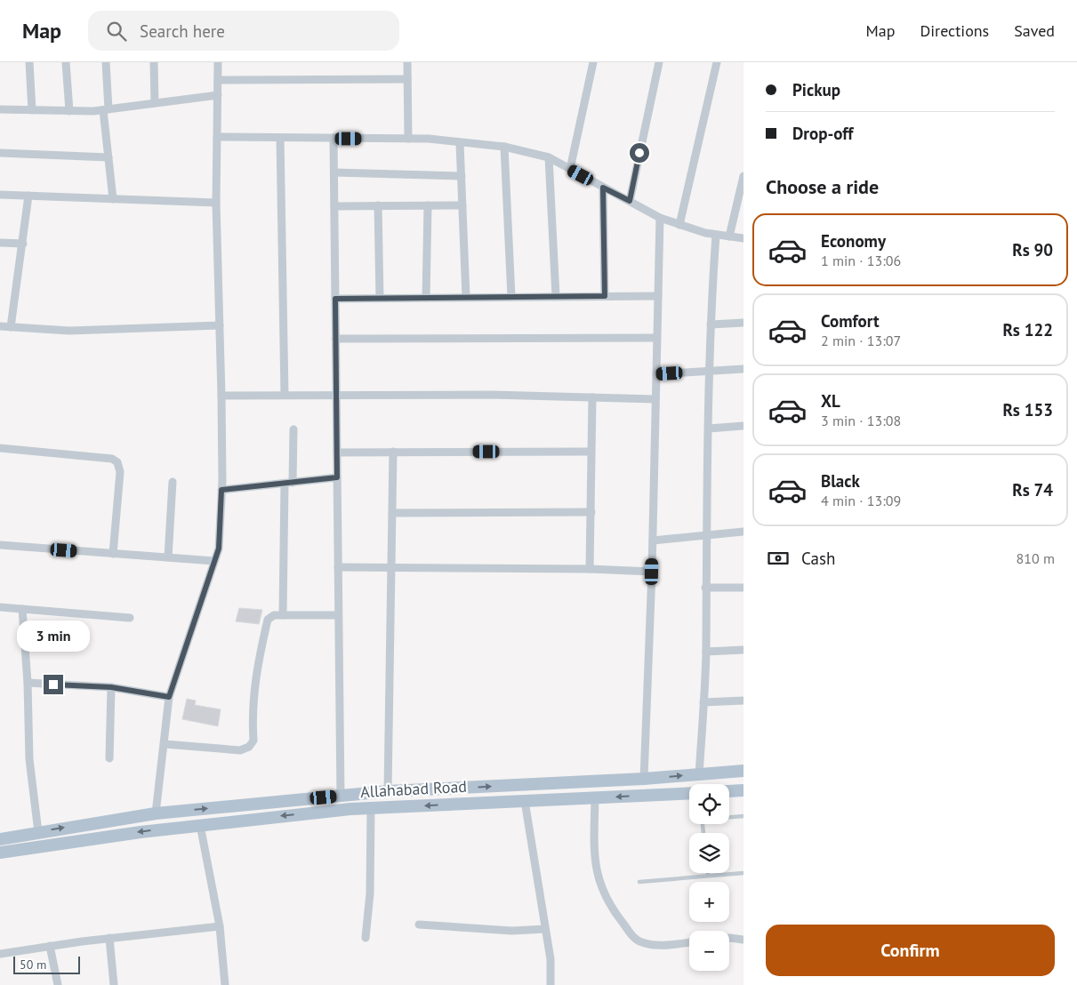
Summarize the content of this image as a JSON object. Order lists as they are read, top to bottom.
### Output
{
  "streets": {
    "main road": ["Allahabad Road"]
  },
  "scale_bar": "50 m",
  "page": {
    "header": "Map",
    "search": "Search here",
    "nav": ["Map", "Directions", "Saved"],
    "banner": ["Pickup", "Drop-off"],
    "heading": "Choose a ride",
    "list": [
      {
        "name": "Economy",
        "note": "1 min · 13:06",
        "value": "Rs 90"
      },
      {
        "name": "Comfort",
        "note": "2 min · 13:07",
        "value": "Rs 122"
      },
      {
        "name": "XL",
        "note": "3 min · 13:08",
        "value": "Rs 153"
      },
      {
        "name": "Black",
        "note": "4 min · 13:09",
        "value": "Rs 74"
      }
    ],
    "pay": ["Cash", "810 m"],
    "bubble": "3 min",
    "map_buttons": ["+", "−"],
    "buttons": "Confirm",
    "scale": "50 m"
  }
}
